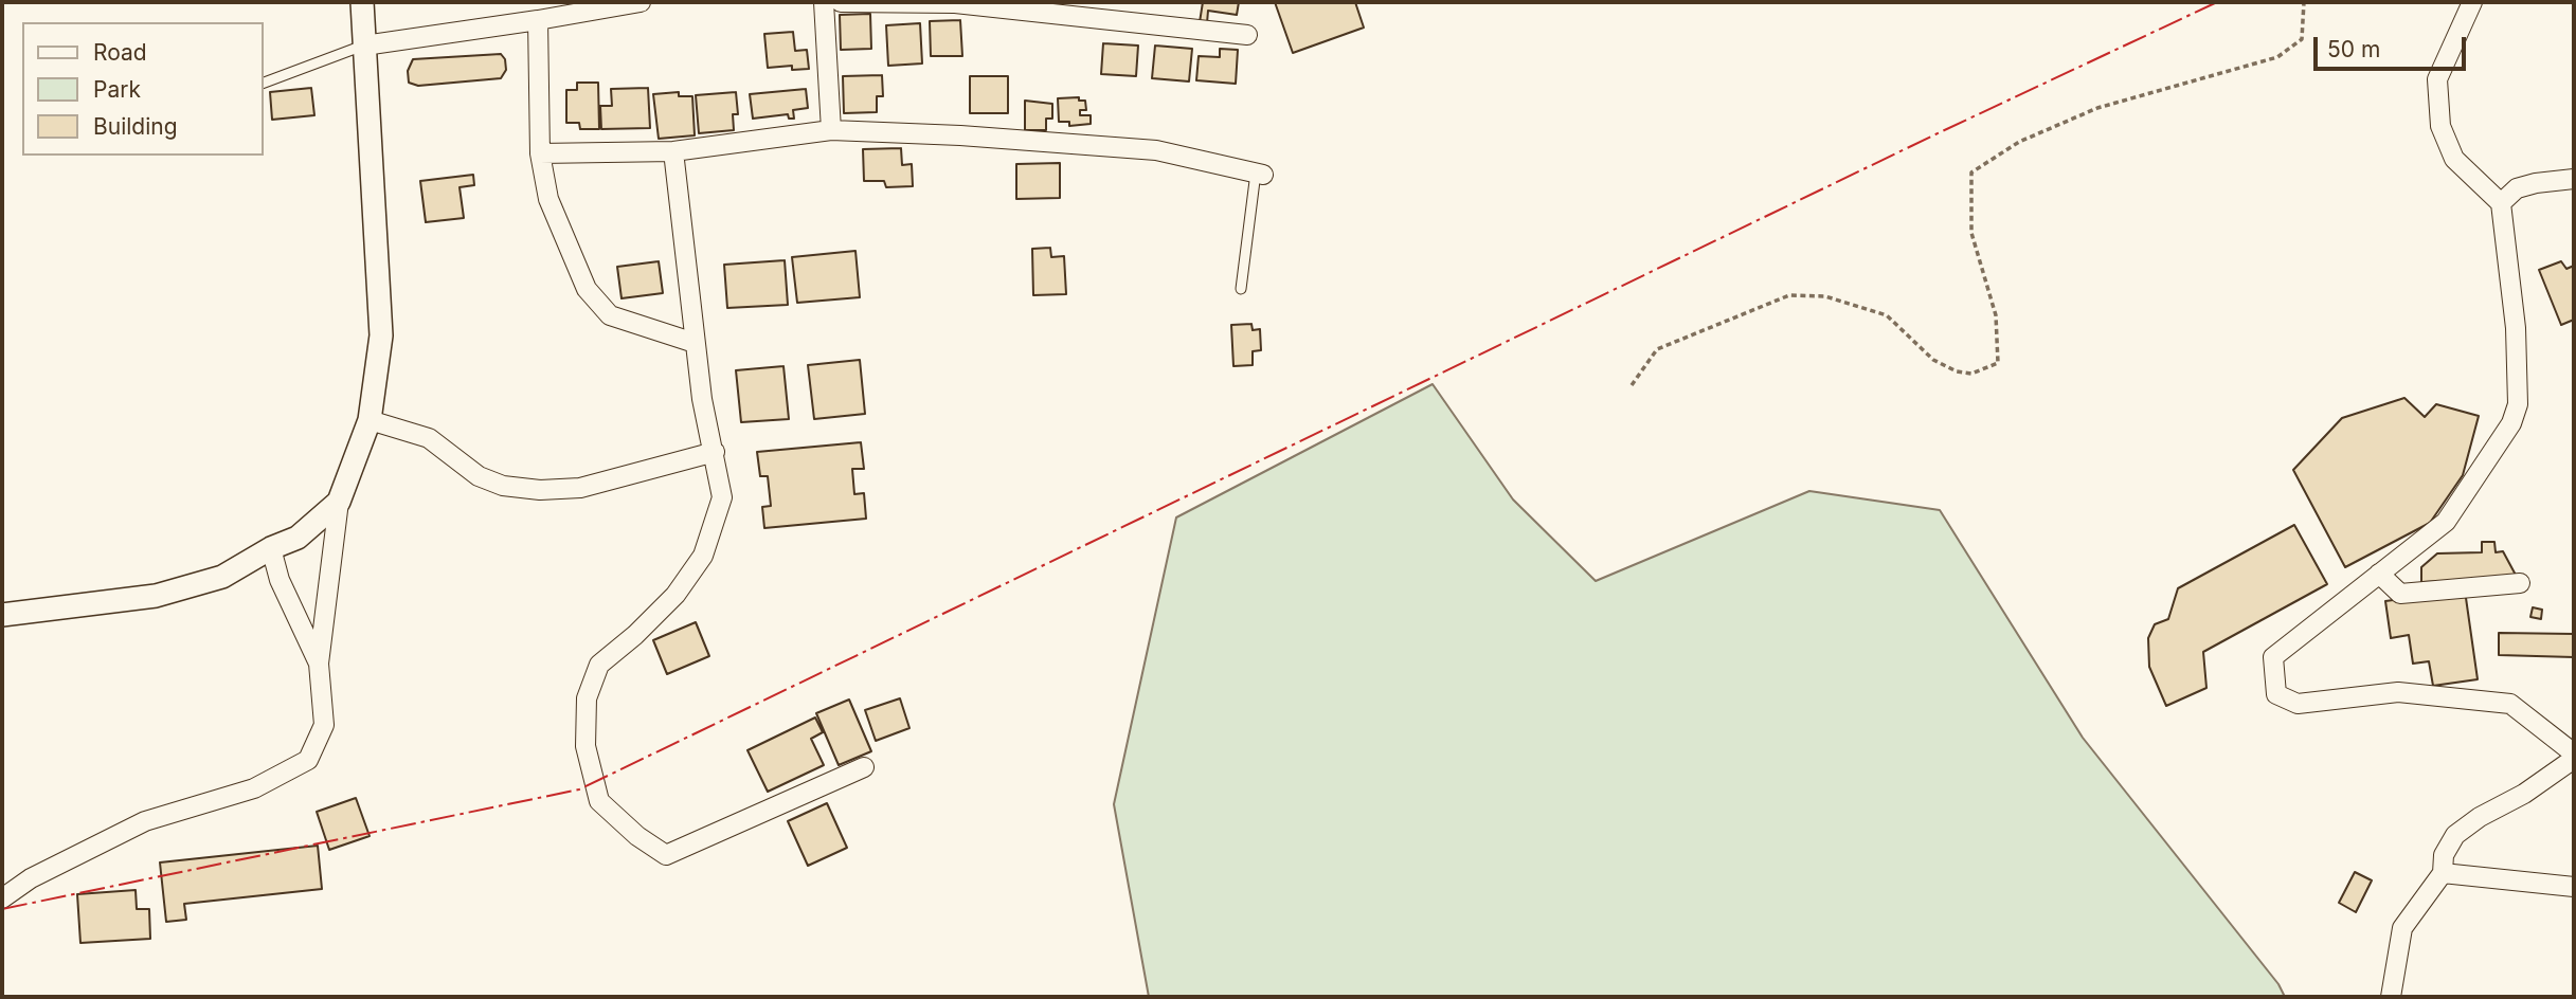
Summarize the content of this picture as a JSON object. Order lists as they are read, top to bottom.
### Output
{
  "legend": ["Road", "Park", "Building"],
  "scale_bar": "50 m"
}
